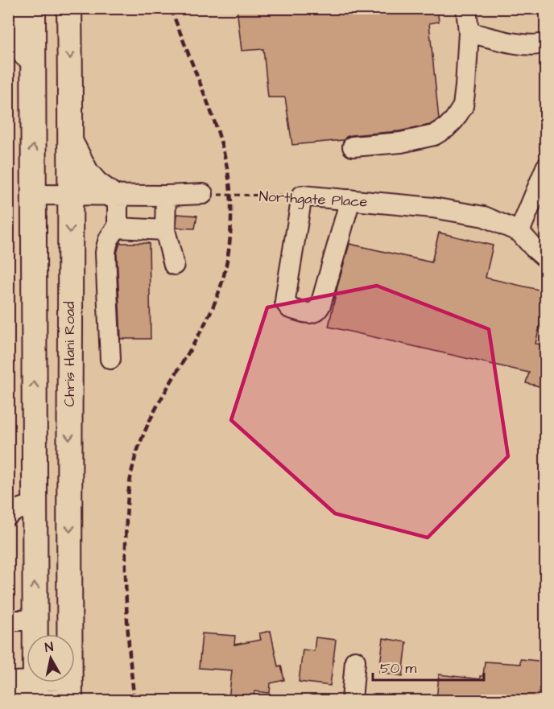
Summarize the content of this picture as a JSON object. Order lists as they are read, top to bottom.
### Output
{
  "streets": {
    "main road": ["Chris Hani Road"],
    "street": ["Northgate Place"]
  },
  "scale_bar": "50 m",
  "north": "top"
}
